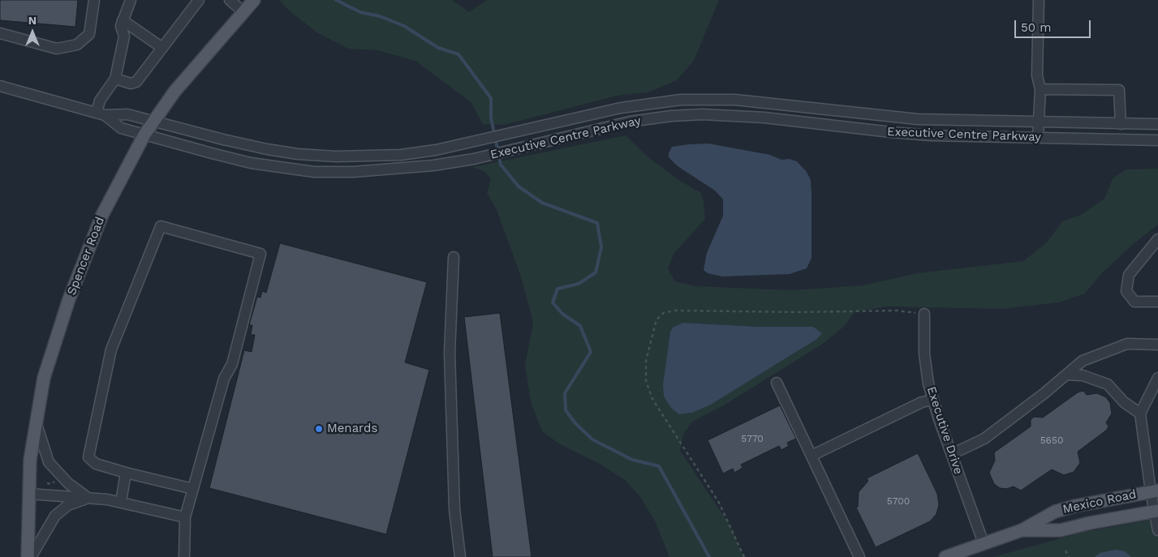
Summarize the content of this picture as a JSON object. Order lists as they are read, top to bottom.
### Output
{
  "streets": {
    "main road": ["Spencer Road", "Mexico Road"],
    "street": ["Executive Centre Parkway", "Executive Drive"]
  },
  "crossings": [
    ["Executive Centre Parkway", "Spencer Road"],
    ["Executive Drive", "Mexico Road"]
  ],
  "places": ["Menards"],
  "house_numbers": ["5770", "5650", "5700"],
  "scale_bar": "50 m",
  "north": "top"
}
